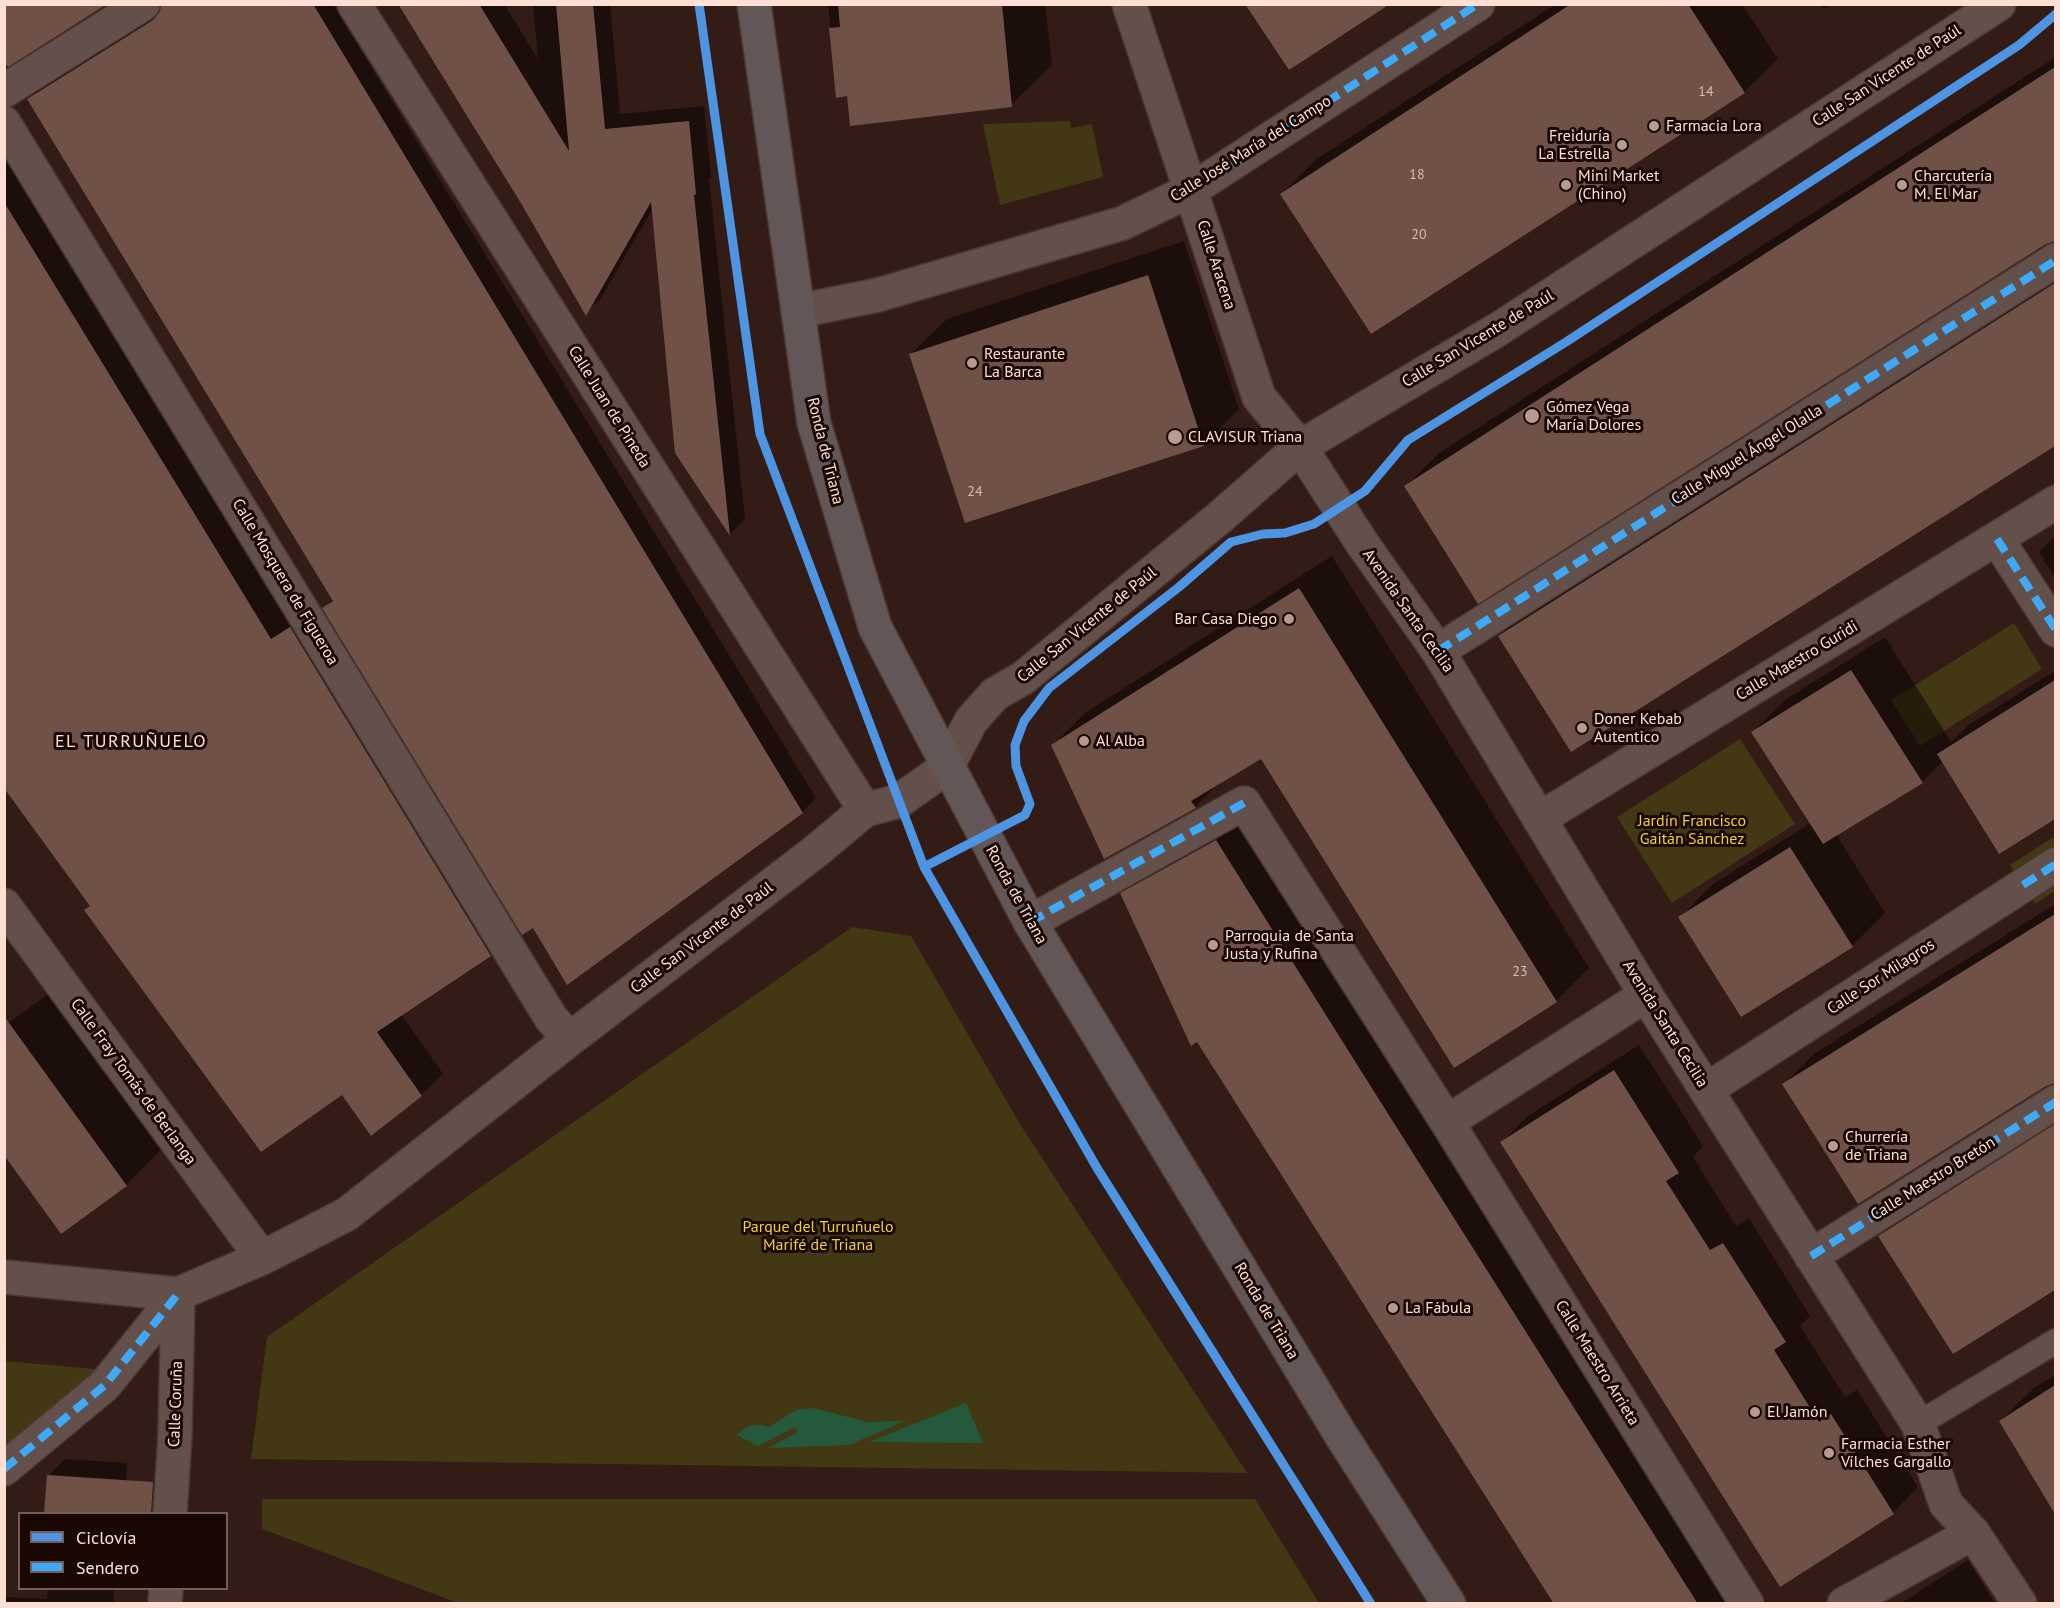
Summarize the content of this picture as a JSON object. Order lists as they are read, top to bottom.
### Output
{
  "streets": {
    "main road": ["Ronda de Triana"],
    "street": [
      "Calle San Vicente de Paúl",
      "Calle José María del Campo",
      "Calle Aracena",
      "Calle Juan de Pineda",
      "Calle Miguel Ángel Olalla",
      "Calle Mosquera de Figueroa",
      "Avenida Santa Cecilia",
      "Calle Maestro Guridi",
      "Calle Sor Milagros",
      "Calle Fray Tomás de Berlanga",
      "Calle Maestro Bretón",
      "Calle Maestro Arrieta",
      "Calle Coruña"
    ]
  },
  "crossings": [
    ["Calle San Vicente de Paúl", "Calle Aracena"],
    ["Calle San Vicente de Paúl", "Calle Juan de Pineda"],
    ["Calle San Vicente de Paúl", "Ronda de Triana"],
    ["Calle San Vicente de Paúl", "Calle Mosquera de Figueroa"],
    ["Calle San Vicente de Paúl", "Avenida Santa Cecilia"],
    ["Calle San Vicente de Paúl", "Calle Fray Tomás de Berlanga"],
    ["Calle San Vicente de Paúl", "Calle Coruña"],
    ["Calle José María del Campo", "Calle Aracena"],
    ["Calle José María del Campo", "Ronda de Triana"],
    ["Calle Aracena", "Avenida Santa Cecilia"],
    ["Ronda de Triana", "Calle Maestro Arrieta"],
    ["Calle Miguel Ángel Olalla", "Avenida Santa Cecilia"],
    ["Avenida Santa Cecilia", "Calle Maestro Guridi"],
    ["Avenida Santa Cecilia", "Calle Sor Milagros"],
    ["Avenida Santa Cecilia", "Calle Maestro Bretón"]
  ],
  "districts": ["EL TURRUÑUELO"],
  "parks": ["Jardín Francisco Gaitán Sánchez", "Parque del Turruñuelo Marifé de Triana"],
  "places": [
    "Farmacia Lora",
    "Freiduría La Estrella",
    "Mini Market (Chino)",
    "Charcutería M. El Mar",
    "Restaurante La Barca",
    "Gómez Vega María Dolores",
    "CLAVISUR Triana",
    "Bar Casa Diego",
    "Doner Kebab Autentico",
    "Al Alba",
    "Parroquia de Santa Justa y Rufina",
    "Churrería de Triana",
    "La Fábula",
    "El Jamón",
    "Farmacia Esther Vílches Gargallo"
  ],
  "house_numbers": [
    "14",
    "18",
    "20",
    "24",
    "23"
  ],
  "legend": ["Ciclovía", "Sendero"]
}
